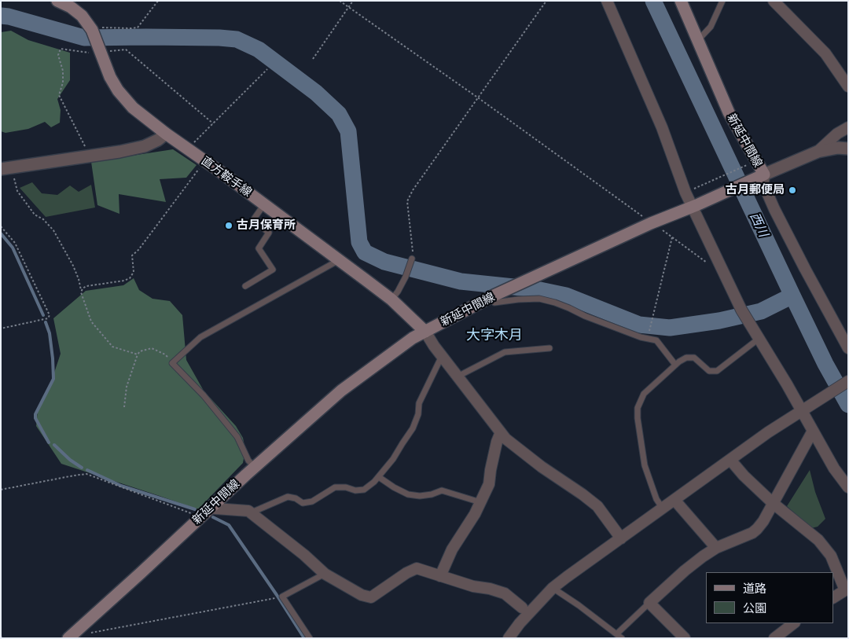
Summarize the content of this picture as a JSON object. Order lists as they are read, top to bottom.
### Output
{
  "streets": {
    "main road": ["新延中間線", "直方鞍手線"]
  },
  "crossings": [
    ["新延中間線", "直方鞍手線"]
  ],
  "districts": ["大字木月"],
  "water": ["西川"],
  "places": ["古月郵便局", "古月保育所"],
  "legend": ["道路", "公園"]
}
